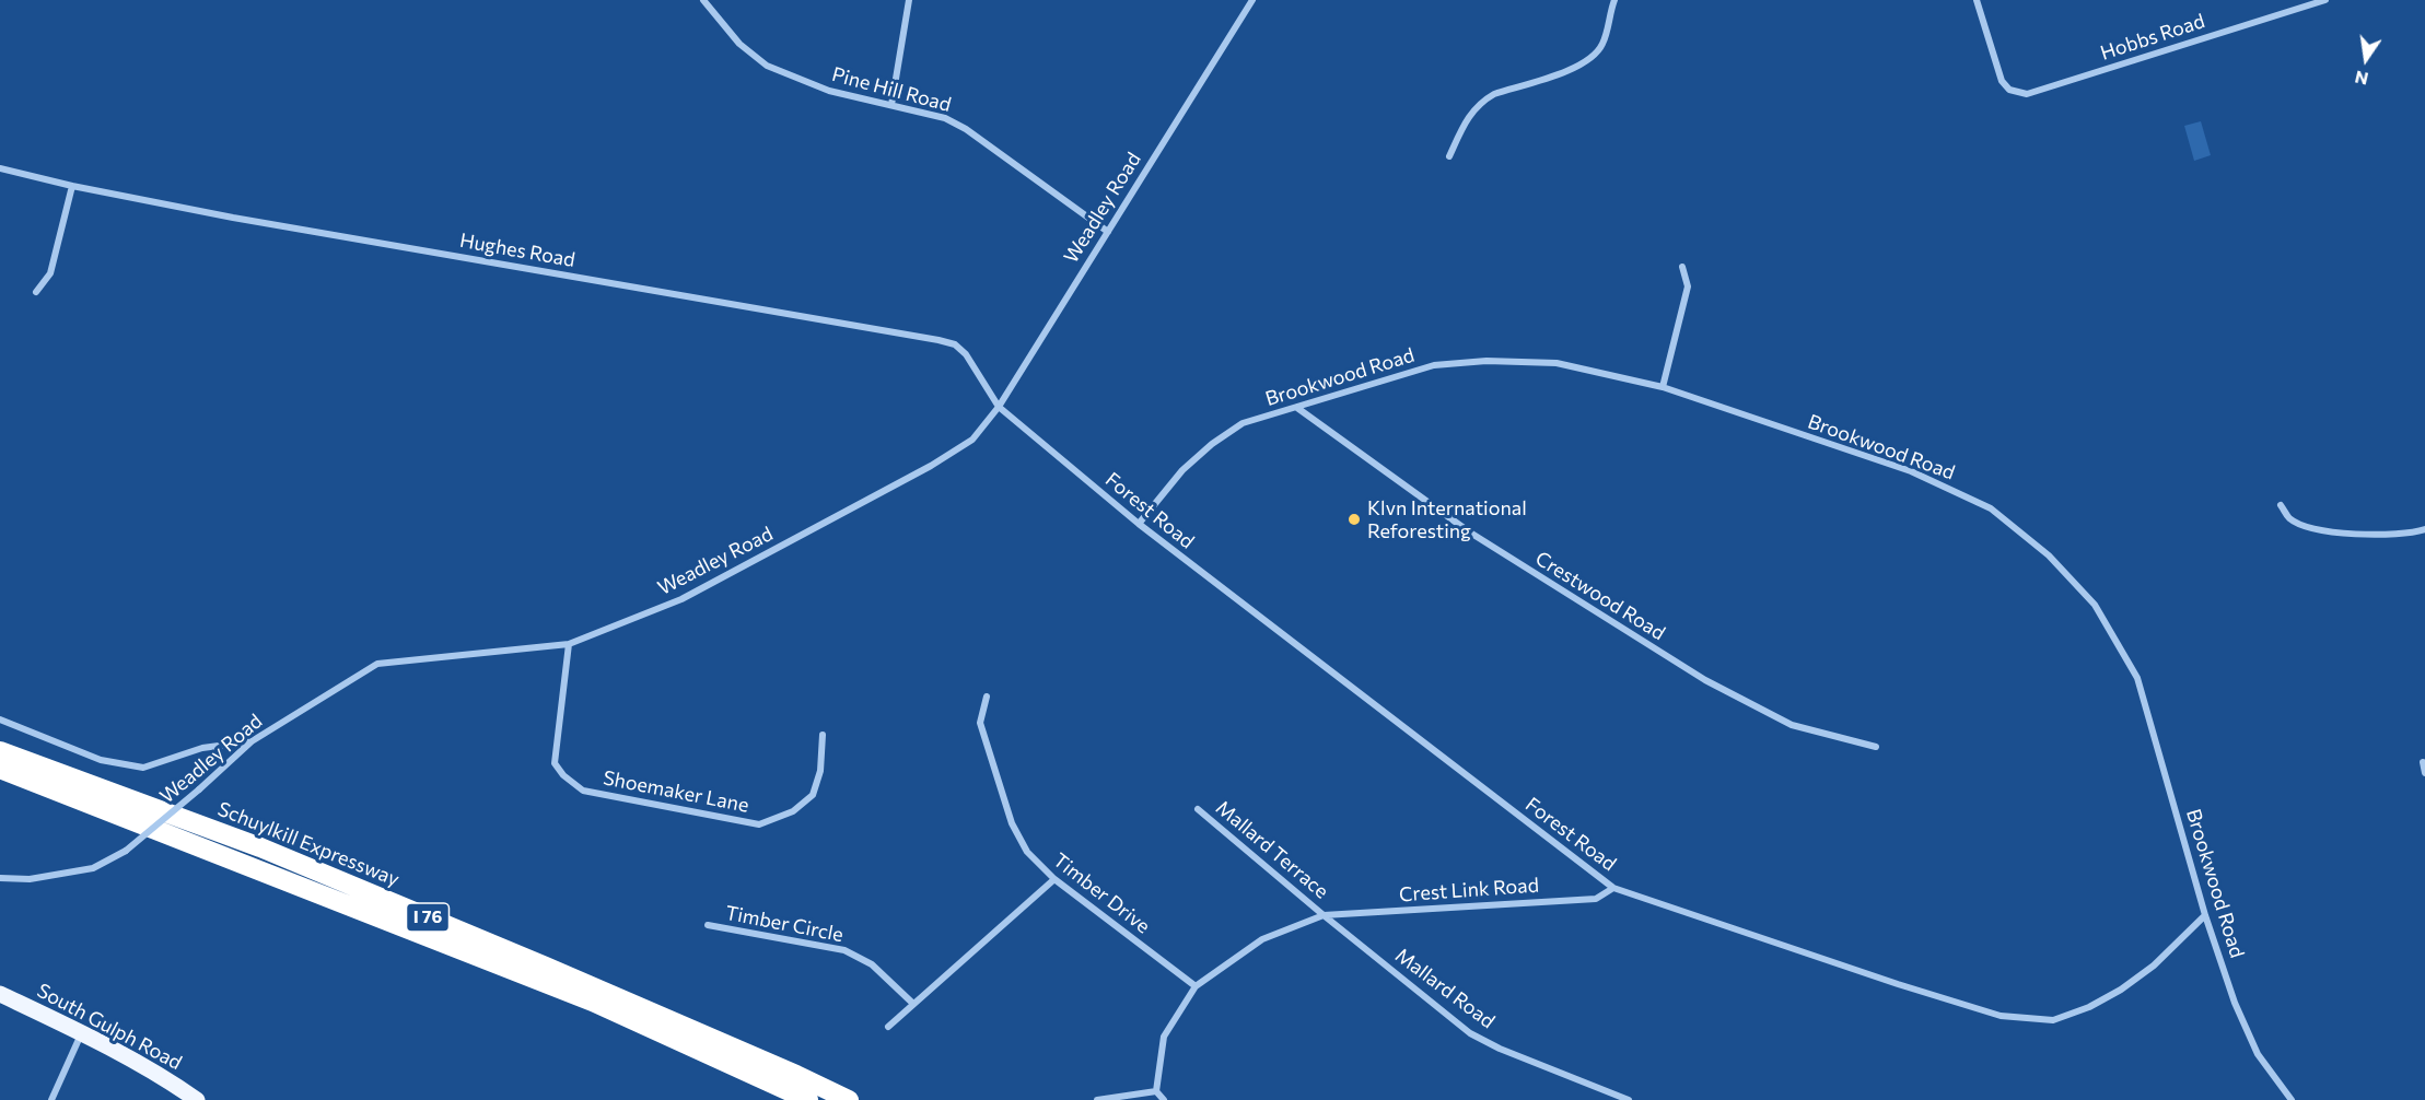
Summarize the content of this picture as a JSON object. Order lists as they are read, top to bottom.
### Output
{
  "streets": {
    "highway": ["Schuylkill Expressway", "I 76"],
    "main road": ["South Gulph Road"],
    "street": [
      "Hobbs Road",
      "Pine Hill Road",
      "Weadley Road",
      "Hughes Road",
      "Brookwood Road",
      "Forest Road",
      "Crestwood Road",
      "Shoemaker Lane",
      "Mallard Terrace",
      "Crest Link Road",
      "Timber Drive",
      "Timber Circle",
      "Mallard Road"
    ]
  },
  "crossings": [
    ["Pine Hill Road", "Weadley Road"],
    ["Weadley Road", "Hughes Road"],
    ["Weadley Road", "Forest Road"],
    ["Weadley Road", "Shoemaker Lane"],
    ["Hughes Road", "Forest Road"],
    ["Brookwood Road", "Forest Road"],
    ["Brookwood Road", "Crestwood Road"],
    ["Forest Road", "Crest Link Road"],
    ["Mallard Terrace", "Crest Link Road"],
    ["Mallard Terrace", "Mallard Road"],
    ["Crest Link Road", "Timber Drive"],
    ["Crest Link Road", "Mallard Road"]
  ],
  "places": ["Klvn International Reforesting"],
  "north": "bottom"
}
